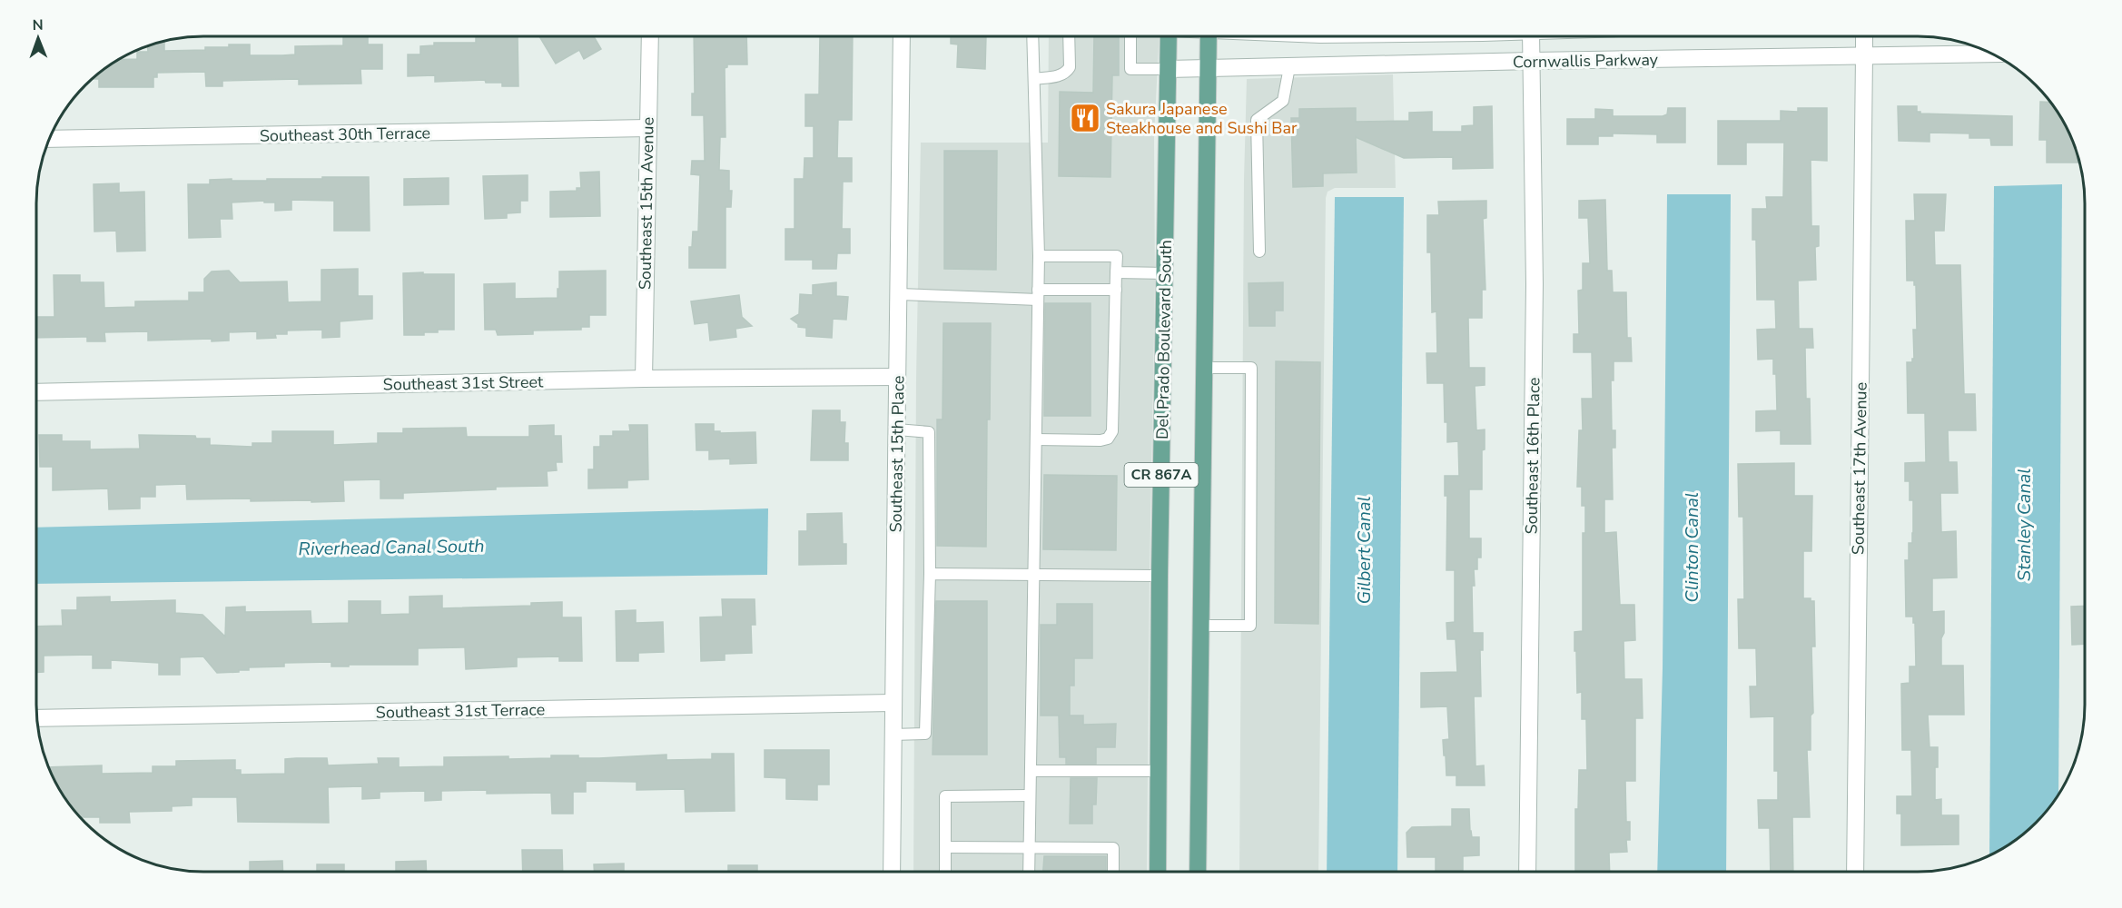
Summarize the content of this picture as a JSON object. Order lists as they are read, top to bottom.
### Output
{
  "streets": {
    "main road": ["Del Prado Boulevard South", "CR 867A"],
    "street": [
      "Cornwallis Parkway",
      "Southeast 30th Terrace",
      "Southeast 15th Avenue",
      "Southeast 31st Street",
      "Southeast 15th Place",
      "Southeast 16th Place",
      "Southeast 17th Avenue",
      "Southeast 31st Terrace"
    ]
  },
  "crossings": [
    ["Cornwallis Parkway", "Del Prado Boulevard South"],
    ["Cornwallis Parkway", "Southeast 16th Place"],
    ["Cornwallis Parkway", "Southeast 17th Avenue"],
    ["Cornwallis Parkway", "CR 867A"],
    ["Southeast 30th Terrace", "Southeast 15th Avenue"],
    ["Southeast 15th Avenue", "Southeast 31st Street"],
    ["Southeast 31st Street", "Southeast 15th Place"],
    ["Southeast 15th Place", "Southeast 31st Terrace"]
  ],
  "water": [
    "Stanley Canal",
    "Riverhead Canal South",
    "Clinton Canal",
    "Gilbert Canal"
  ],
  "places": {
    "restaurant": ["Sakura Japanese Steakhouse and Sushi Bar"]
  },
  "north": "top"
}
